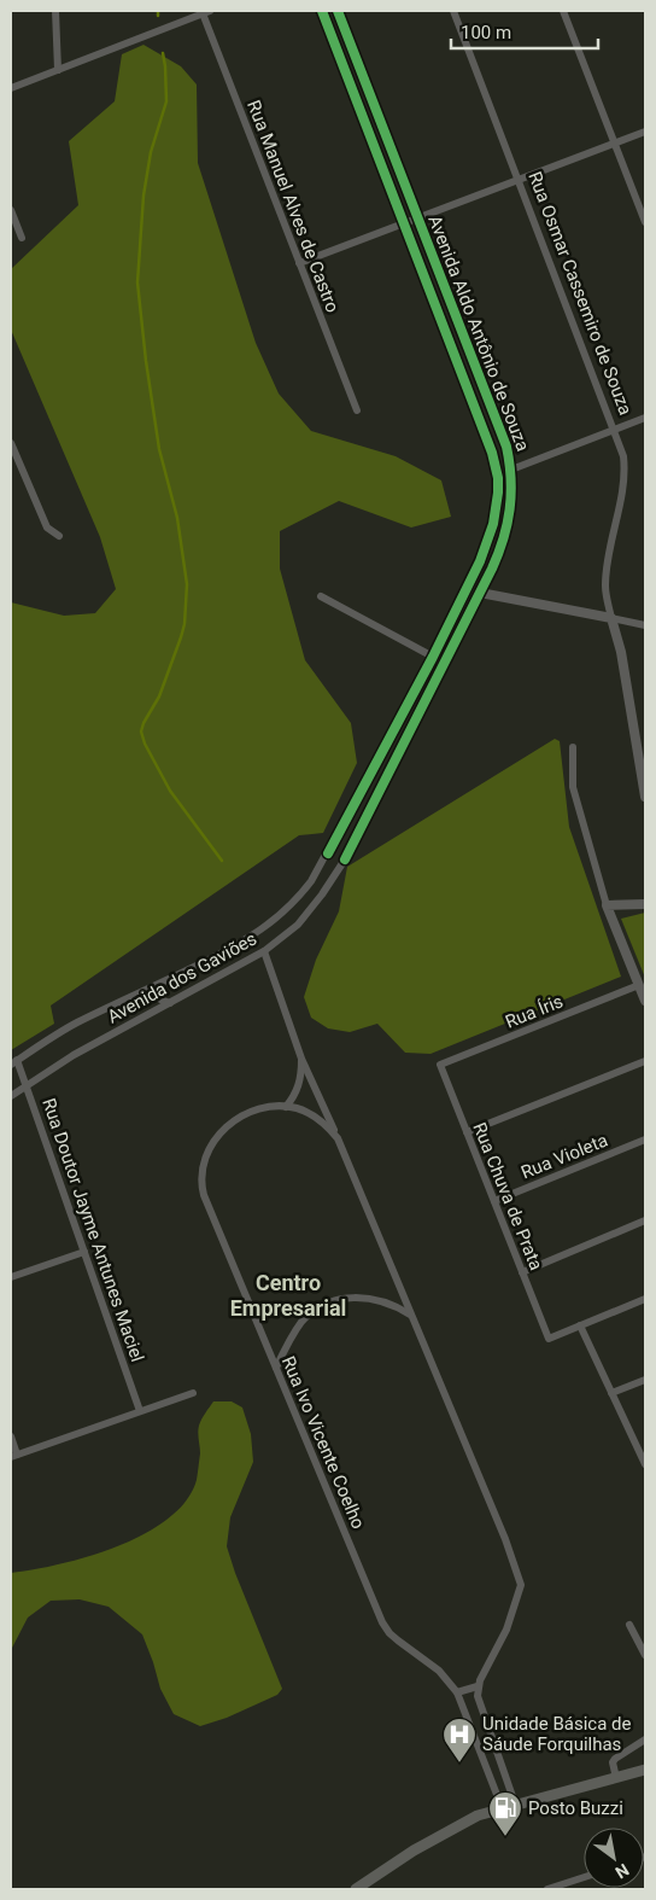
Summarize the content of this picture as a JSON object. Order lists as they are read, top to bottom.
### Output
{
  "streets": {
    "street": [
      "Rua Manuel Alves de Castro",
      "Rua Osmar Cassemiro de Souza",
      "Avenida Aldo Antônio de Souza",
      "Avenida dos Gaviões",
      "Rua Íris",
      "Rua Violeta",
      "Rua Chuva de Prata",
      "Rua Doutor Jayme Antunes Maciel",
      "Rua Ivo Vicente Coelho"
    ]
  },
  "crossings": [
    ["Avenida Aldo Antônio de Souza", "Avenida dos Gaviões"],
    ["Avenida dos Gaviões", "Rua Doutor Jayme Antunes Maciel"],
    ["Avenida dos Gaviões", "Rua Ivo Vicente Coelho"],
    ["Rua Íris", "Rua Chuva de Prata"],
    ["Rua Violeta", "Rua Chuva de Prata"]
  ],
  "districts": ["Centro Empresarial"],
  "places": {
    "hospital": ["Unidade Básica de Sáude Forquilhas"],
    "fuel station": ["Posto Buzzi"]
  },
  "scale_bar": "100 m",
  "north": "bottom right"
}
